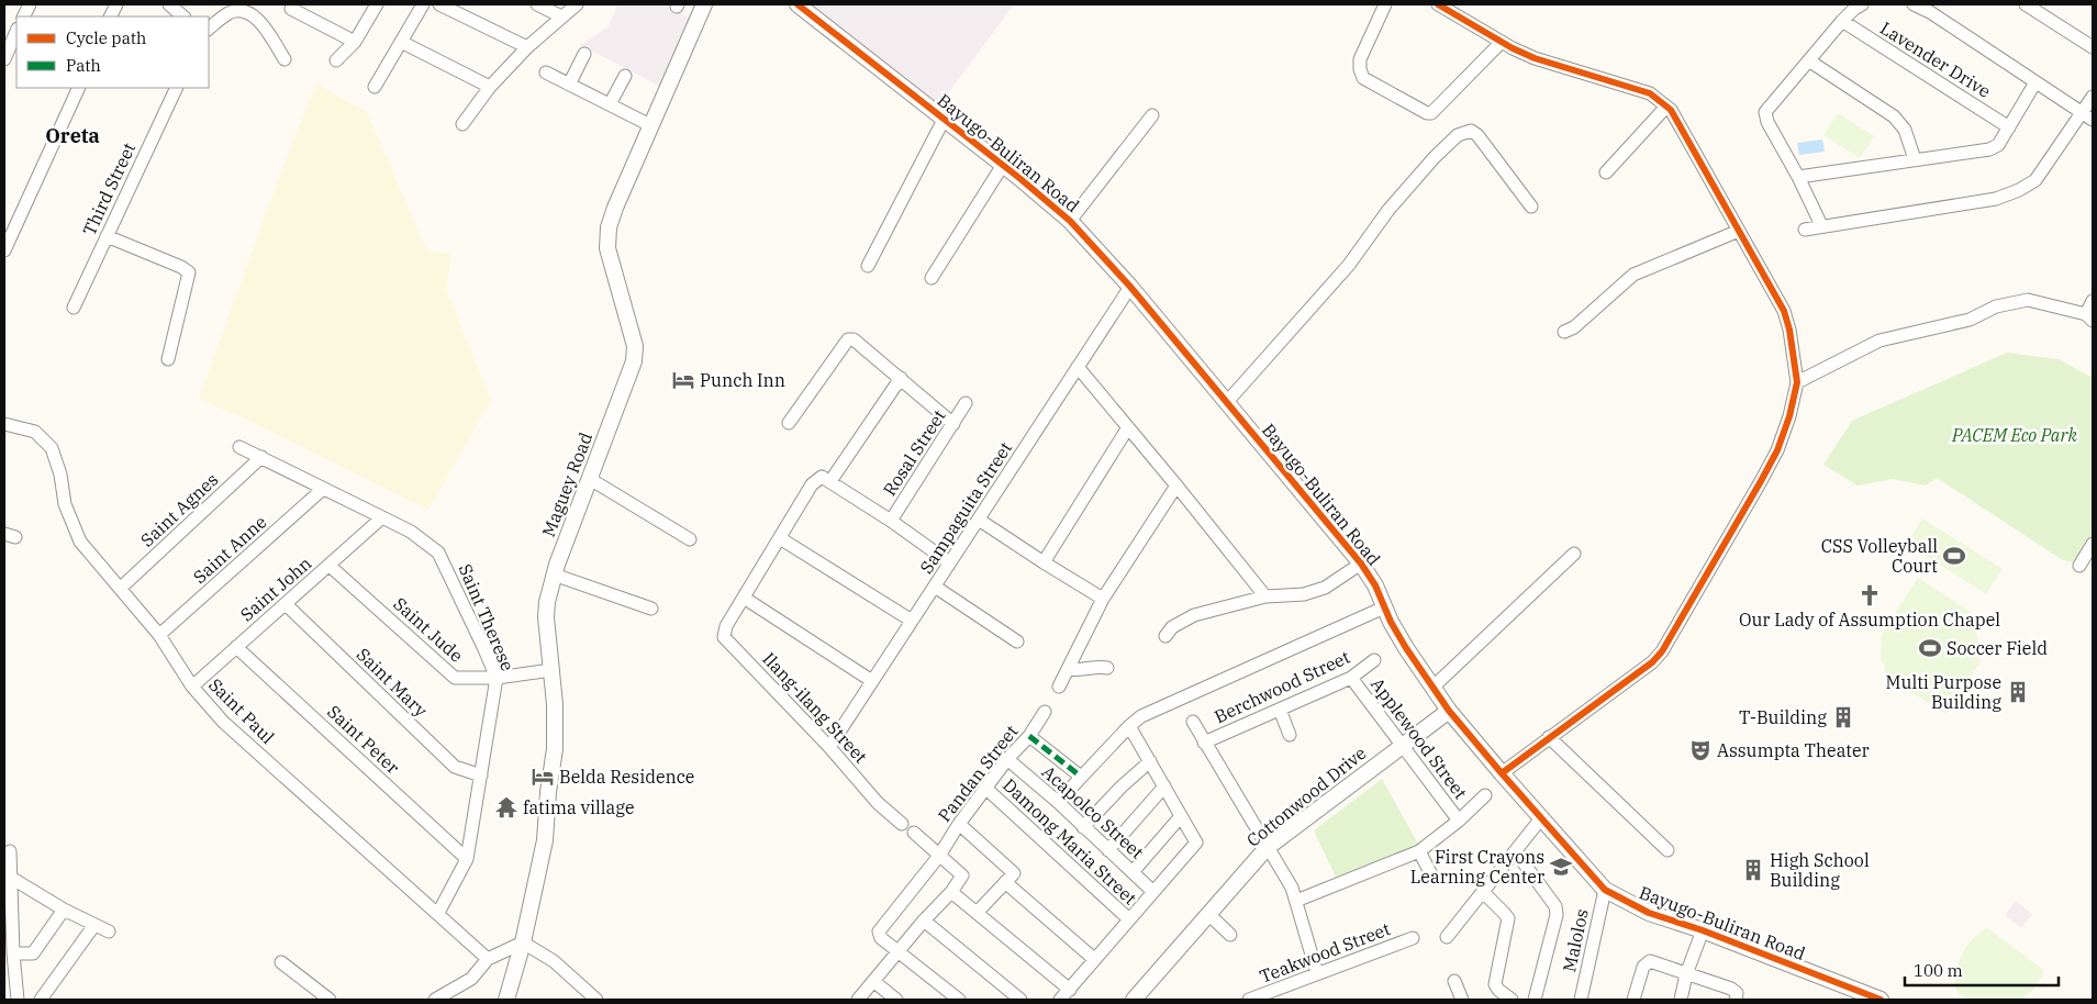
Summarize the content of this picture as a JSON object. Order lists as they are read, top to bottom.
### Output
{
  "streets": {
    "street": [
      "Lavender Drive",
      "Bayugo-Buliran Road",
      "Third Street",
      "Rosal Street",
      "Maguey Road",
      "Sampaguita Street",
      "Saint Agnes",
      "Saint Anne",
      "Saint John",
      "Saint Therese",
      "Saint Jude",
      "Saint Mary",
      "Berchwood Street",
      "Ilang-ilang Street",
      "Saint Paul",
      "Applewood Street",
      "Saint Peter",
      "Pandan Street",
      "Cottonwood Drive",
      "Acapolco Street",
      "Damong Maria Street",
      "Malolos",
      "Teakwood Street"
    ]
  },
  "crossings": [
    ["Bayugo-Buliran Road", "Sampaguita Street"],
    ["Bayugo-Buliran Road", "Cottonwood Drive"],
    ["Bayugo-Buliran Road", "Malolos"],
    ["Maguey Road", "Saint Jude"],
    ["Sampaguita Street", "Ilang-ilang Street"],
    ["Saint Agnes", "Saint Therese"],
    ["Saint Agnes", "Saint Paul"],
    ["Saint Anne", "Saint Therese"],
    ["Saint Anne", "Saint Paul"],
    ["Saint John", "Saint Therese"],
    ["Saint John", "Saint Jude"],
    ["Saint John", "Saint Mary"],
    ["Saint John", "Saint Paul"],
    ["Saint John", "Saint Peter"],
    ["Saint Therese", "Saint Jude"],
    ["Saint Therese", "Saint Mary"],
    ["Saint Therese", "Saint Paul"],
    ["Saint Therese", "Saint Peter"],
    ["Berchwood Street", "Applewood Street"],
    ["Applewood Street", "Cottonwood Drive"],
    ["Pandan Street", "Acapolco Street"],
    ["Pandan Street", "Damong Maria Street"]
  ],
  "districts": ["Oreta"],
  "parks": ["PACEM Eco Park"],
  "places": {
    "hotel": ["Punch Inn", "Belda Residence"],
    "sports": ["CSS Volleyball Court", "Soccer Field"],
    "church": ["Our Lady of Assumption Chapel"],
    "building": ["Multi Purpose Building", "T-Building", "High School Building"],
    "theatre": ["Assumpta Theater"],
    "temple": ["fatima village"],
    "school or university": ["First Crayons Learning Center"]
  },
  "legend": ["Cycle path", "Path"],
  "scale_bar": "100 m"
}
